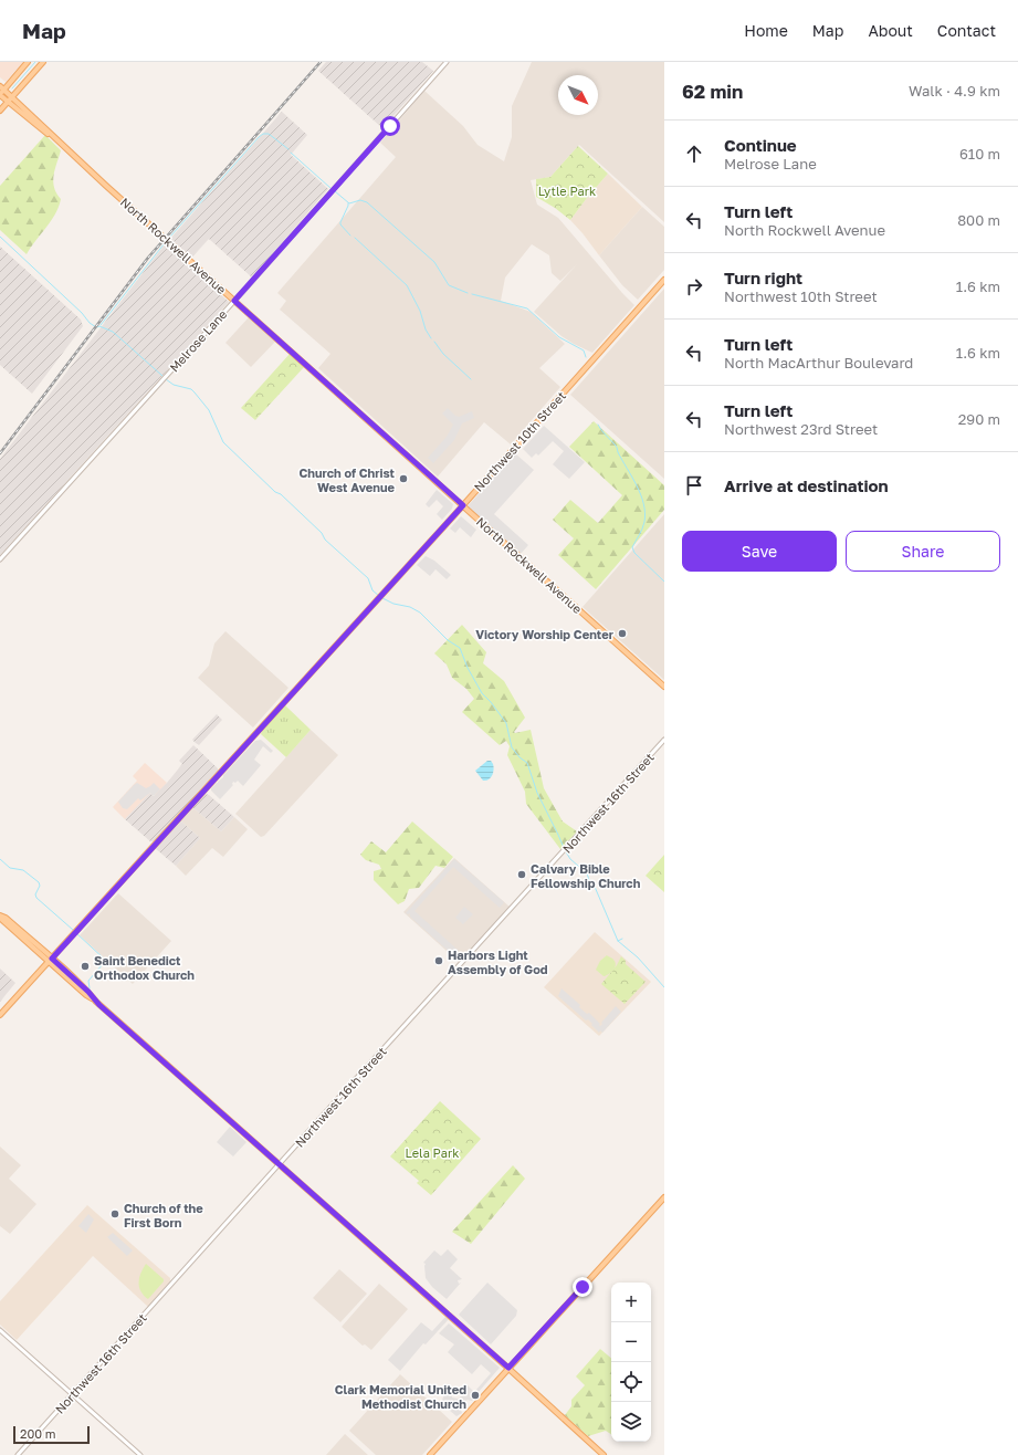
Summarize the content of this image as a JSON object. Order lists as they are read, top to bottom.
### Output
{
  "streets": {
    "main road": ["North Rockwell Avenue", "Northwest 10th Street"],
    "street": ["Melrose Lane", "Northwest 16th Street"]
  },
  "crossings": [
    ["North Rockwell Avenue", "Melrose Lane"],
    ["North Rockwell Avenue", "Northwest 10th Street"]
  ],
  "parks": ["Lytle Park", "Lela Park"],
  "places": [
    "Church of Christ West Avenue",
    "Victory Worship Center",
    "Calvary Bible Fellowship Church",
    "Harbors Light Assembly of God",
    "Saint Benedict Orthodox Church",
    "Church of the First Born",
    "Clark Memorial United Methodist Church"
  ],
  "scale_bar": "200 m",
  "north": "bottom right",
  "page": {
    "header": "Map",
    "nav": [
      "Home",
      "Map",
      "About",
      "Contact"
    ],
    "heading": ["62 min", "Walk · 4.9 km"],
    "list": [
      ["Continue", "Melrose Lane", "610 m"],
      ["Turn left", "North Rockwell Avenue", "800 m"],
      ["Turn right", "Northwest 10th Street", "1.6 km"],
      ["Turn left", "North MacArthur Boulevard", "1.6 km"],
      ["Turn left", "Northwest 23rd Street", "290 m"],
      "Arrive at destination"
    ],
    "buttons": ["Save", "Share"],
    "map_buttons": ["+", "−"],
    "scale": "200 m"
  }
}
